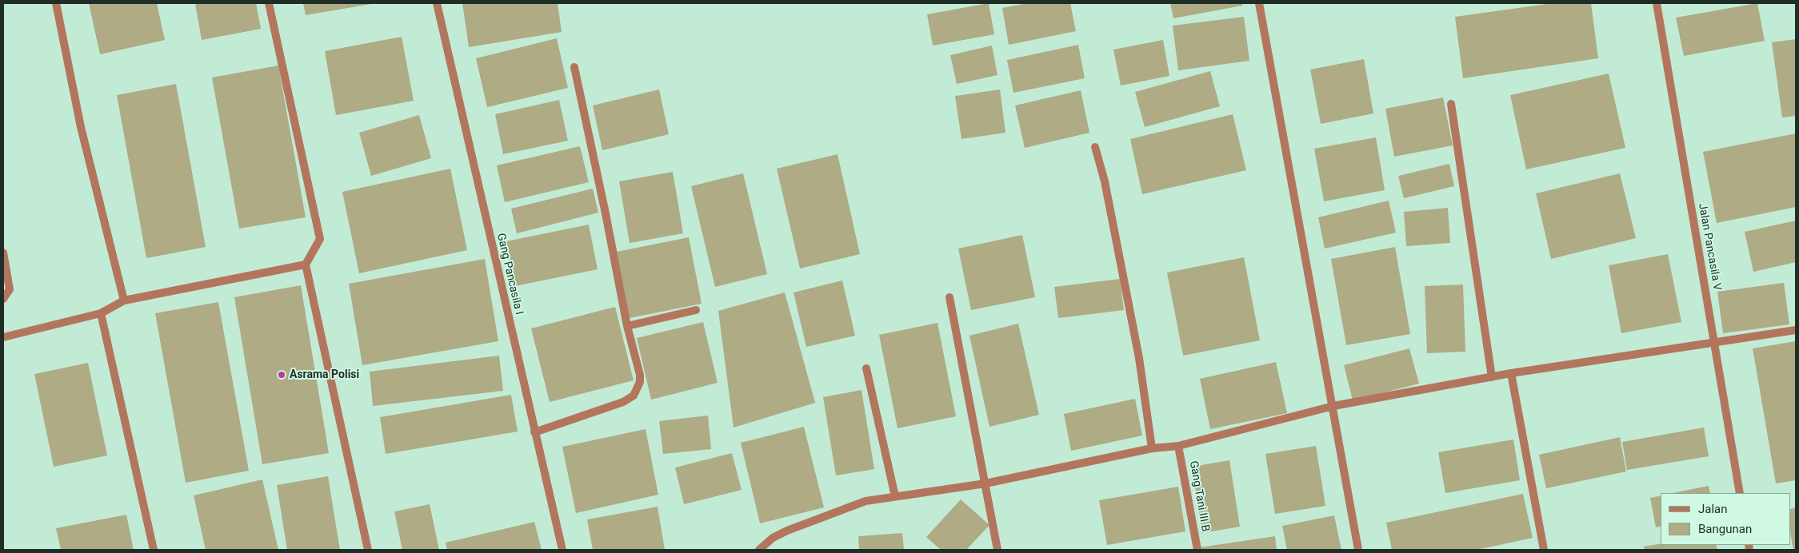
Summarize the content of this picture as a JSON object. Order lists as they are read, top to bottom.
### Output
{
  "streets": {
    "street": ["Jalan Pancasila V", "Gang Pancasila I", "Gang Tani III B"]
  },
  "places": ["Asrama Polisi"],
  "legend": ["Jalan", "Bangunan"]
}
